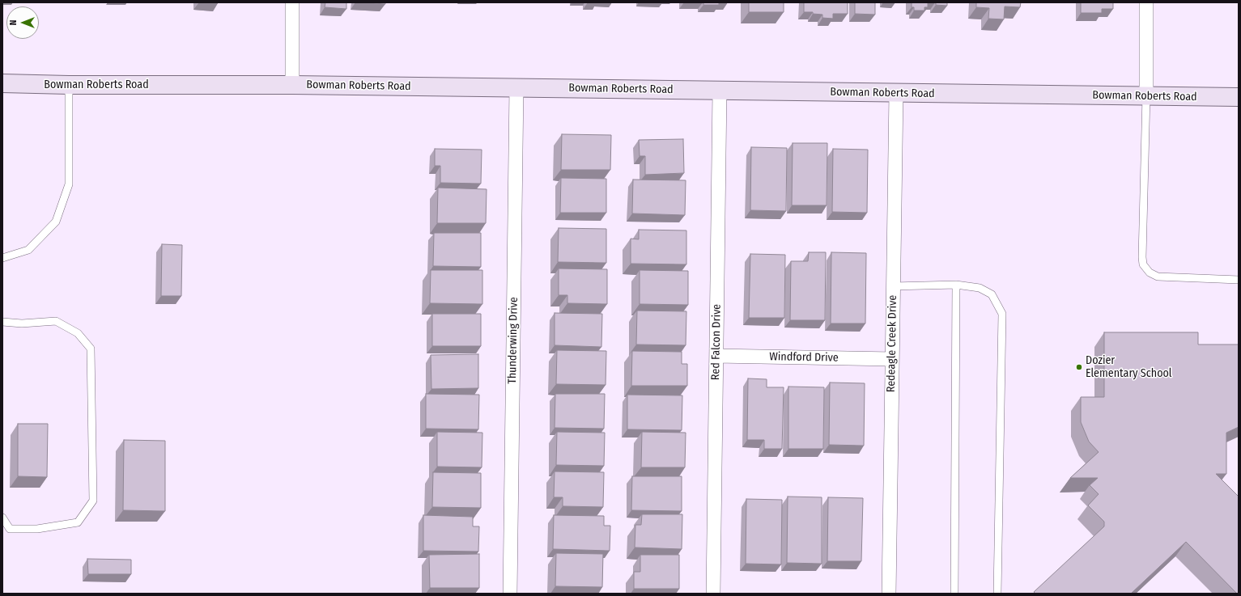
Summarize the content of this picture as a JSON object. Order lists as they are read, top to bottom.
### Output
{
  "streets": {
    "street": [
      "Bowman Roberts Road",
      "Thunderwing Drive",
      "Red Falcon Drive",
      "Redeagle Creek Drive",
      "Windford Drive"
    ]
  },
  "crossings": [
    ["Bowman Roberts Road", "Thunderwing Drive"],
    ["Bowman Roberts Road", "Red Falcon Drive"],
    ["Bowman Roberts Road", "Redeagle Creek Drive"],
    ["Red Falcon Drive", "Windford Drive"],
    ["Redeagle Creek Drive", "Windford Drive"]
  ],
  "places": ["Dozier Elementary School"],
  "north": "left"
}
